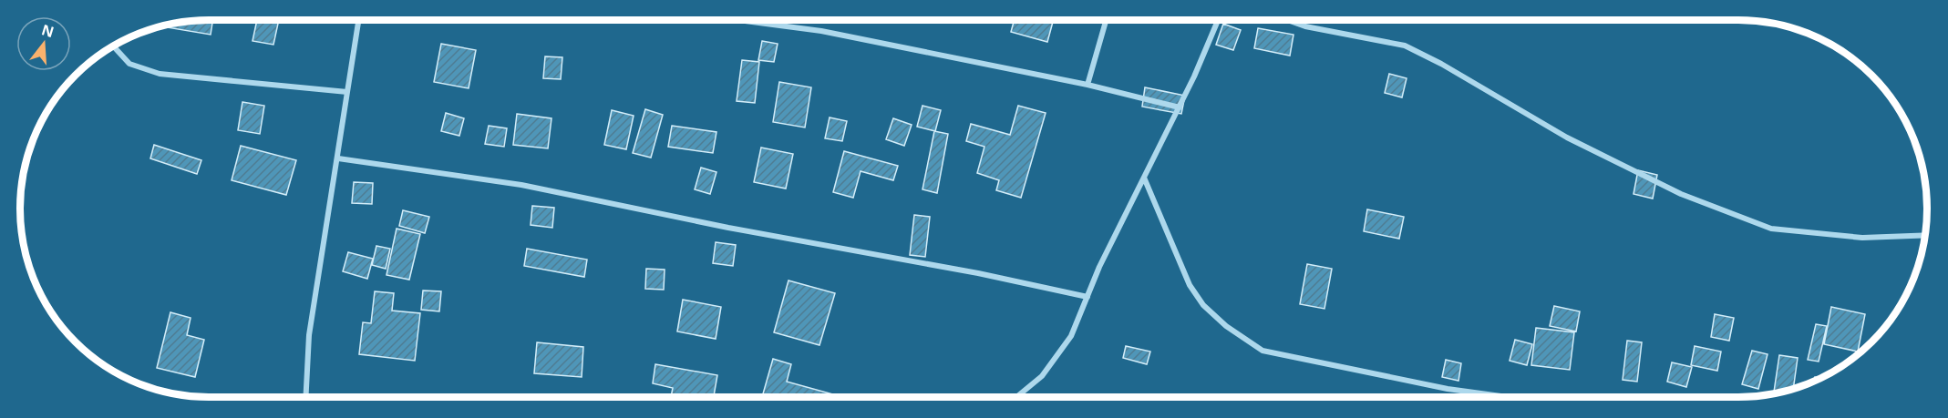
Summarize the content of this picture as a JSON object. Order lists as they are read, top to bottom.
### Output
{
  "north": "top"
}
